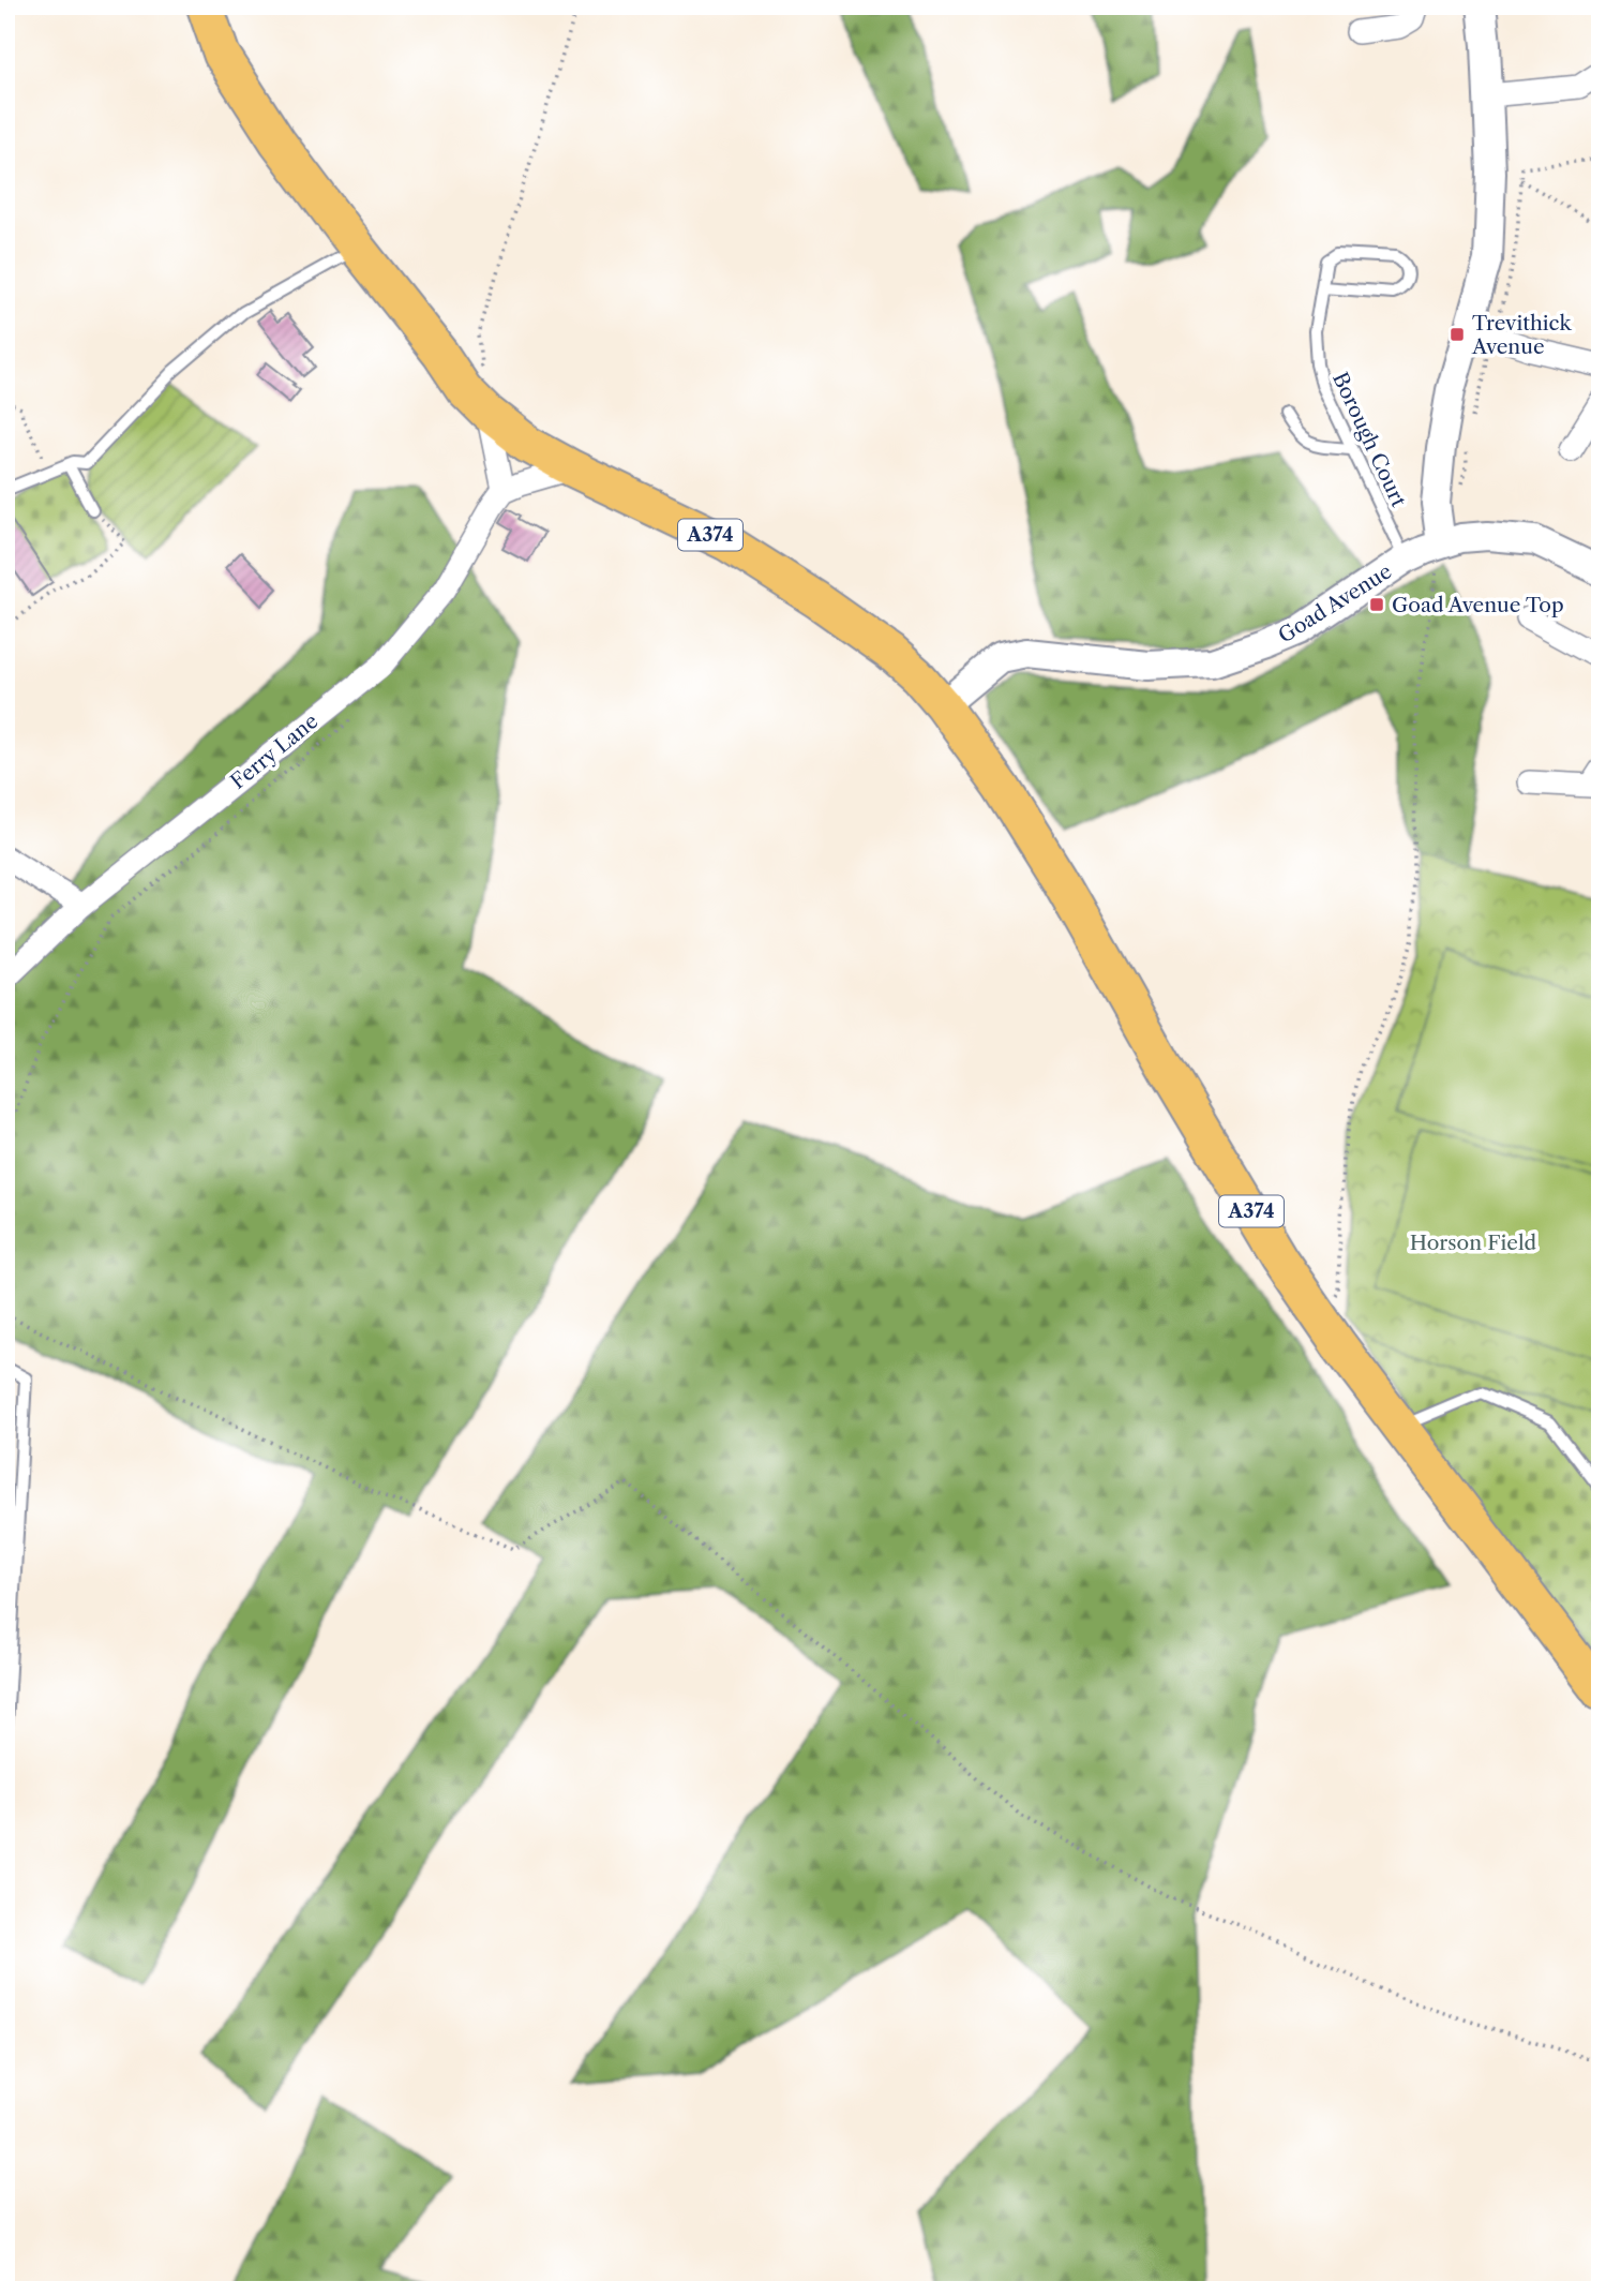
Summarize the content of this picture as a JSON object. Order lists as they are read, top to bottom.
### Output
{
  "streets": {
    "main road": ["A374"],
    "street": ["Goad Avenue", "Ferry Lane"],
    "lane": ["Borough Court"]
  },
  "crossings": [
    ["Borough Court", "Goad Avenue"],
    ["A374", "Goad Avenue"]
  ],
  "parks": ["Horson Field"],
  "places": {
    "transit": ["Trevithick Avenue", "Goad Avenue Top"]
  }
}
